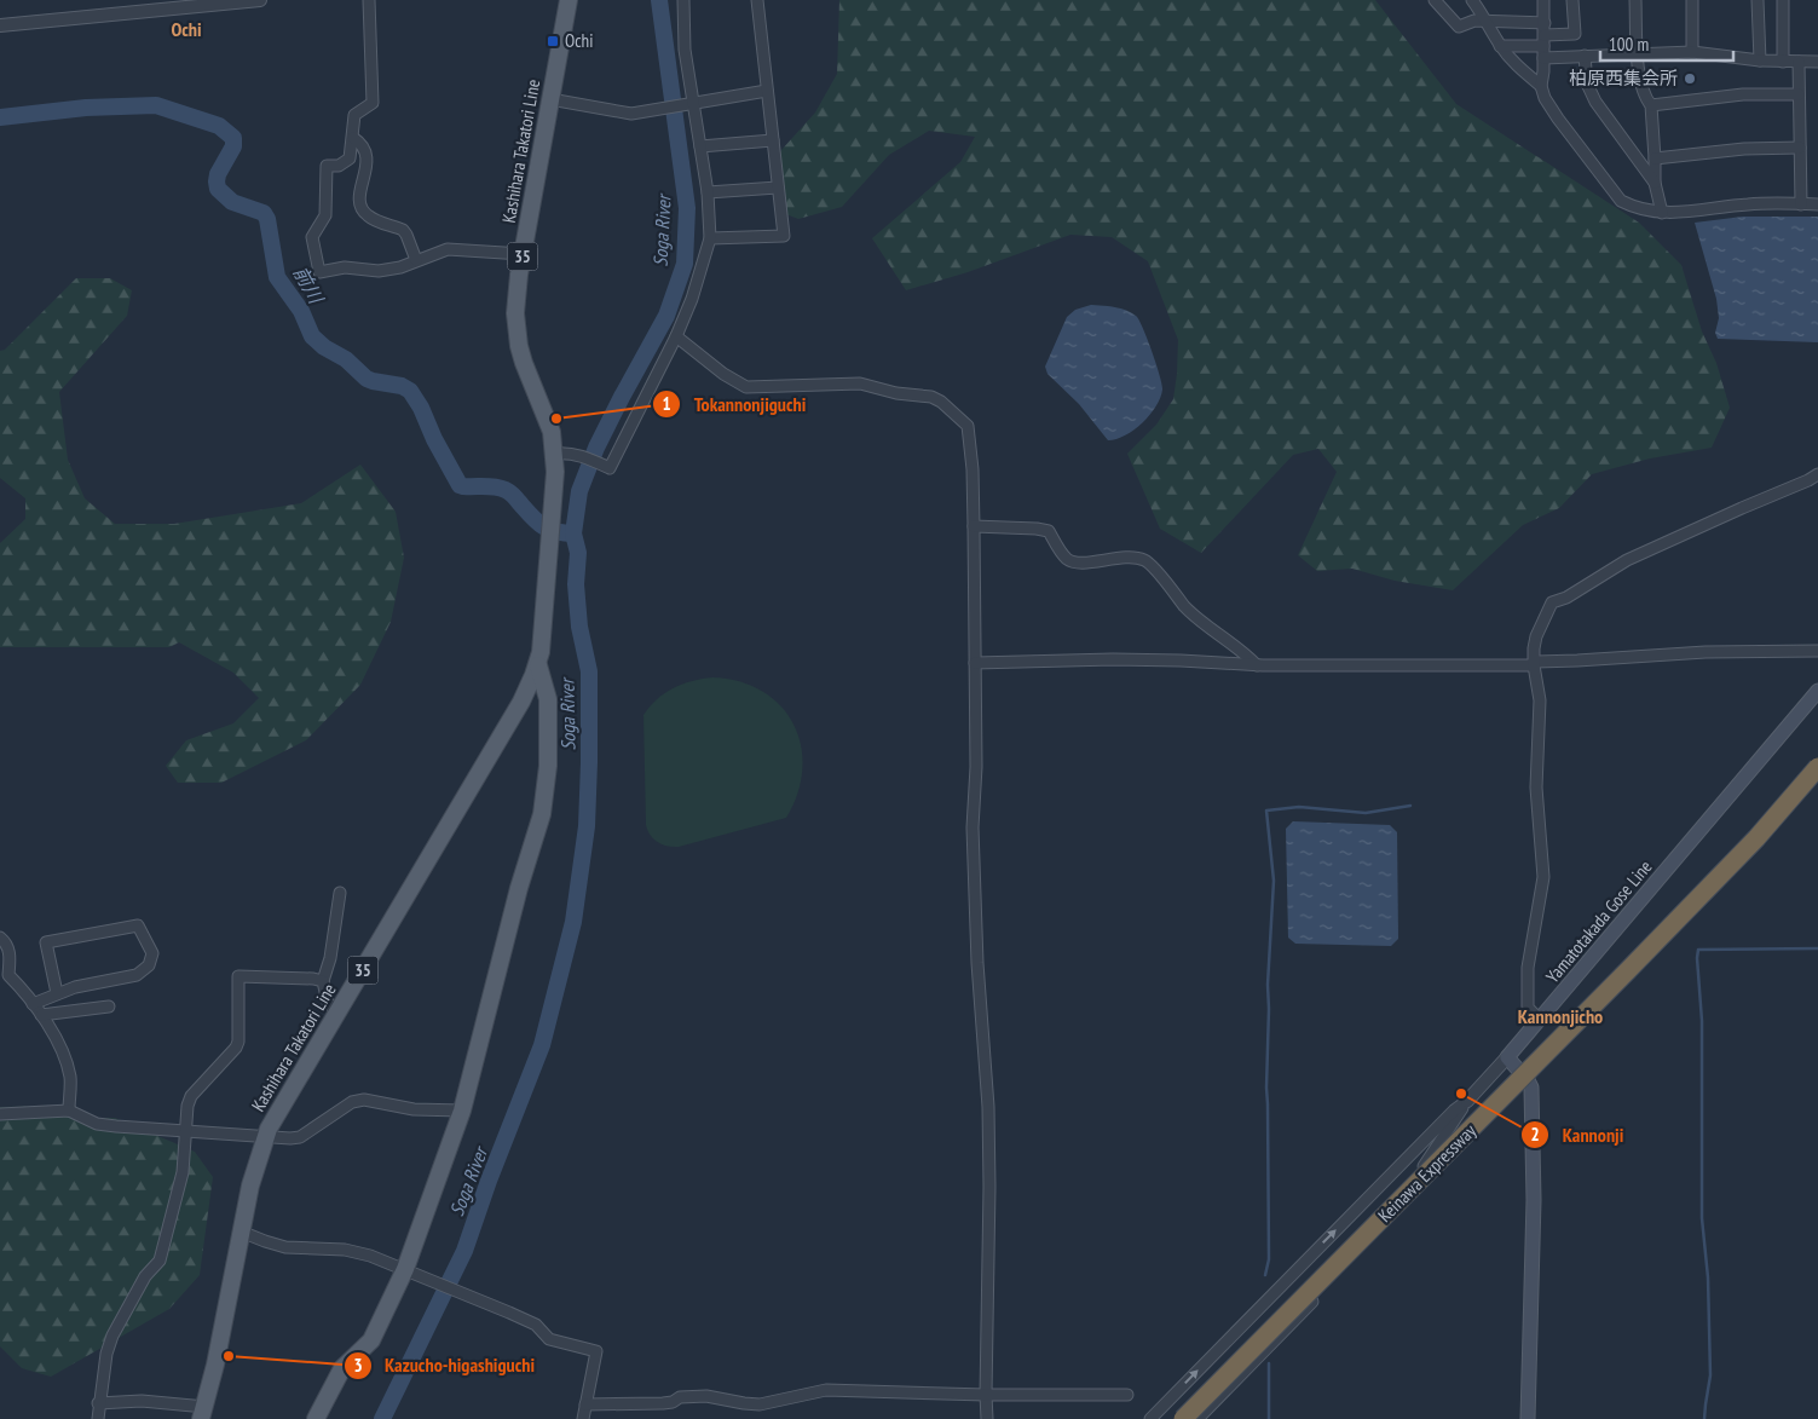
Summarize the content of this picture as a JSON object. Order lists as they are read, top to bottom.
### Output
{
  "streets": {
    "highway": ["Keinawa Expressway"],
    "main road": ["Kashihara Takatori Line", "35", "Yamatotakada Gose Line"]
  },
  "districts": ["Ochi", "Kannonjicho"],
  "water": ["Soga River", "前川"],
  "places": {
    "transit": ["Ochi"],
    "other": [
      "柏原西集会所",
      "Tokannonjiguchi",
      "Kannonji",
      "Kazucho-higashiguchi"
    ]
  },
  "scale_bar": "100 m"
}
